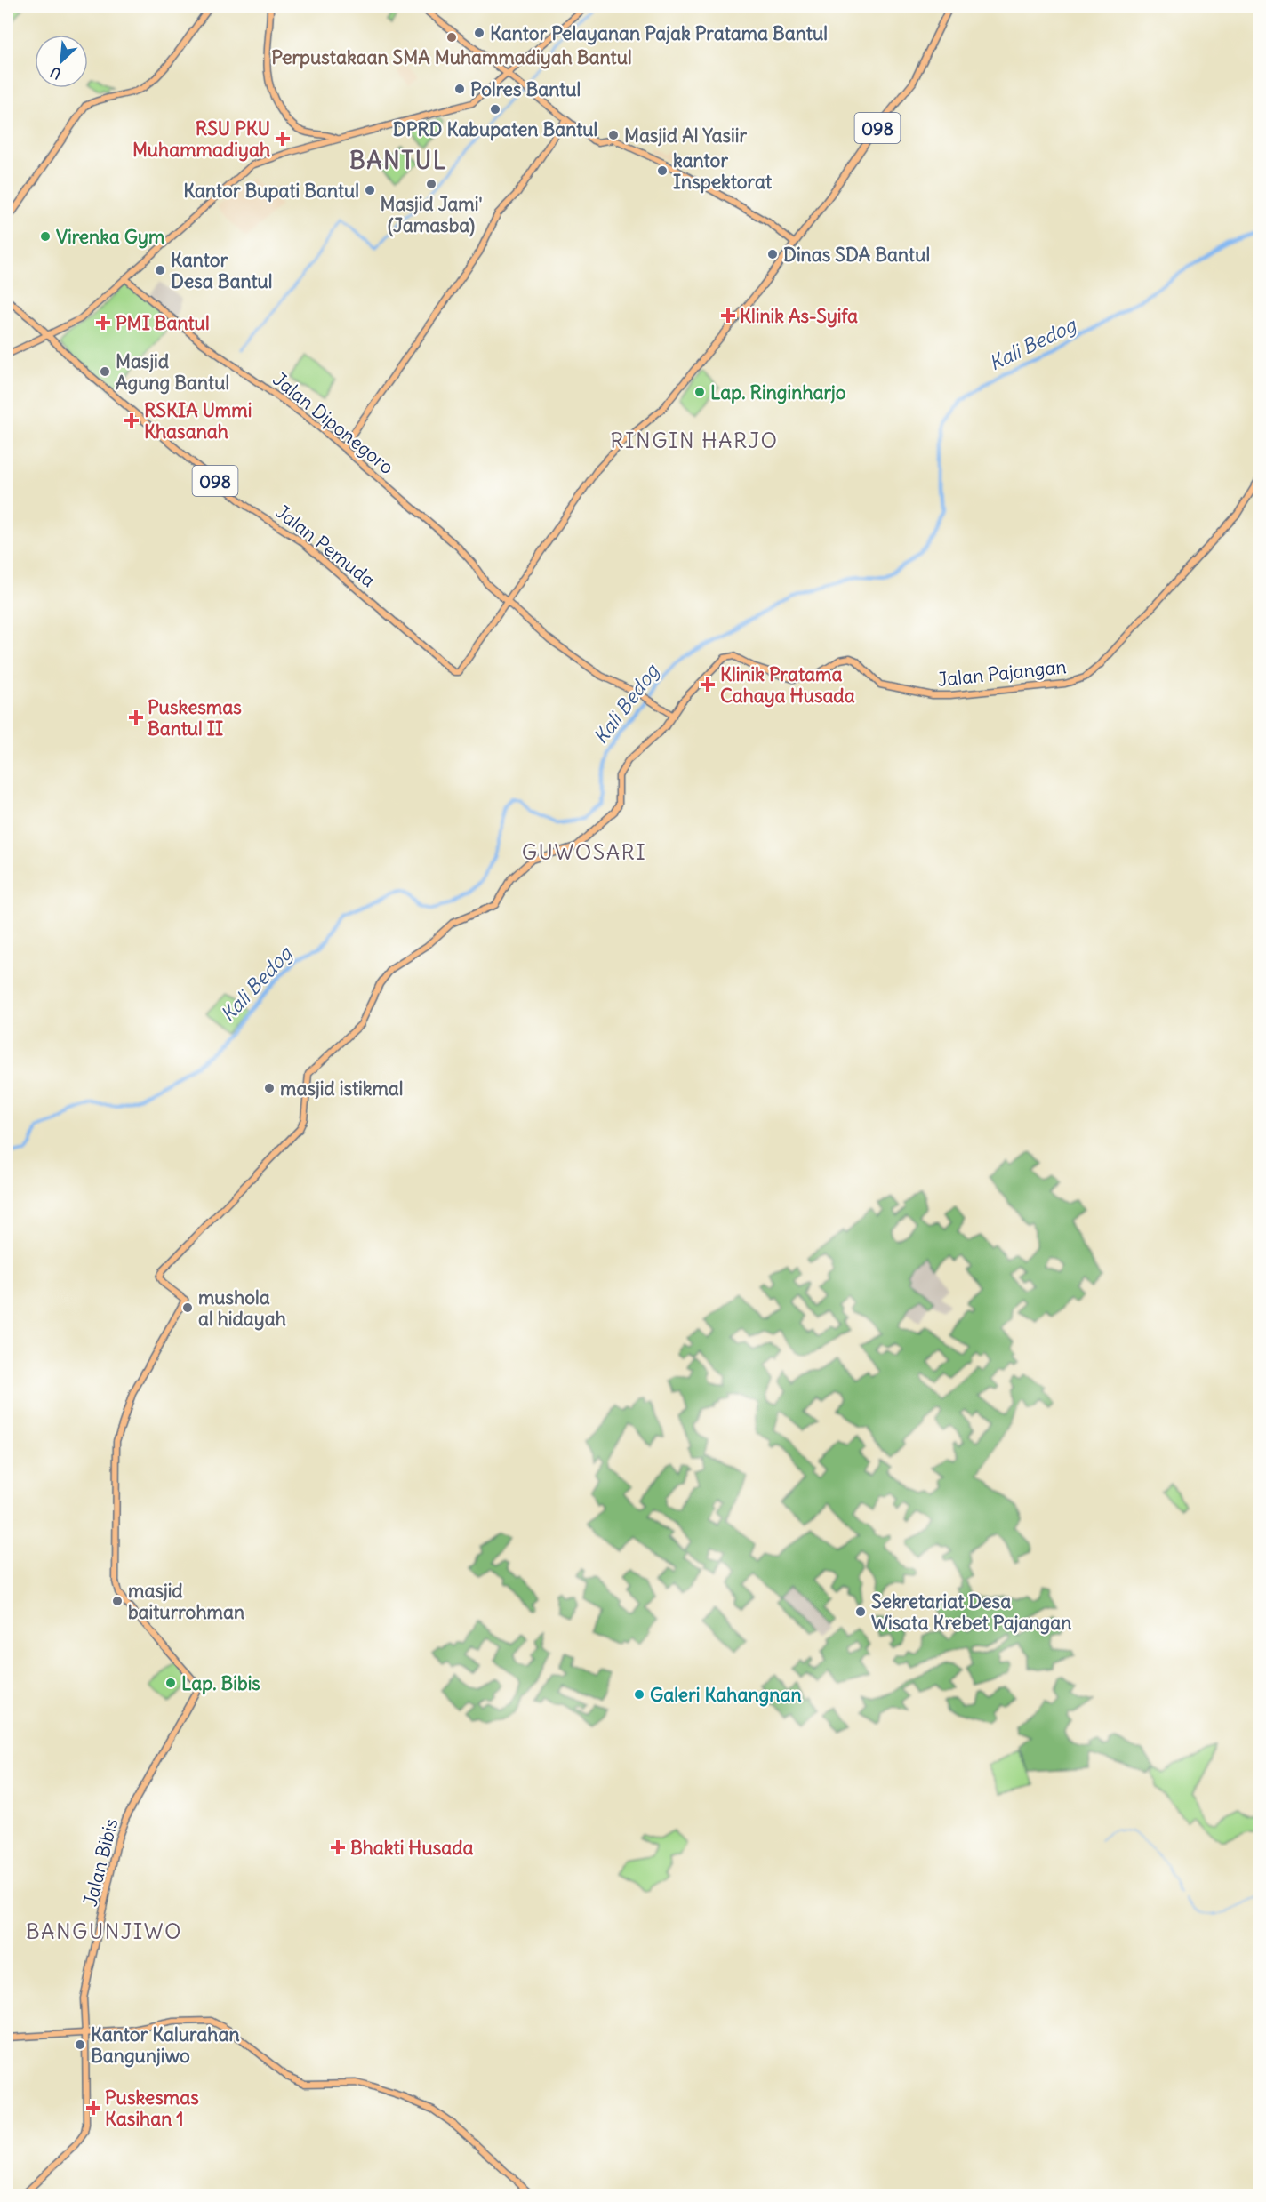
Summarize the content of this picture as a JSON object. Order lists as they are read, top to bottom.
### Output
{
  "streets": {
    "main road": [
      "098",
      "Jalan Diponegoro",
      "Jalan Pemuda",
      "Jalan Pajangan",
      "Jalan Bibis"
    ]
  },
  "crossings": [
    ["098", "Jalan Diponegoro"],
    ["098", "Jalan Pemuda"],
    ["Jalan Diponegoro", "Jalan Pemuda"],
    ["Jalan Diponegoro", "Jalan Pajangan"],
    ["Jalan Diponegoro", "Jalan Bibis"],
    ["Jalan Pajangan", "Jalan Bibis"]
  ],
  "districts": [
    "BANTUL",
    "RINGIN HARJO",
    "GUWOSARI",
    "BANGUNJIWO"
  ],
  "water": ["Kali Bedog"],
  "places": {
    "other": [
      "Kantor Pelayanan Pajak Pratama Bantul",
      "Perpustakaan SMA Muhammadiyah Bantul",
      "Polres Bantul",
      "DPRD Kabupaten Bantul",
      "Masjid Al Yasiir",
      "kantor Inspektorat",
      "Masjid Jami' (Jamasba)",
      "Kantor Bupati Bantul",
      "Virenka Gym",
      "Dinas SDA Bantul",
      "Kantor Desa Bantul",
      "Masjid Agung Bantul",
      "Lap. Ringinharjo",
      "masjid istikmal",
      "mushola al hidayah",
      "masjid baiturrohman",
      "Sekretariat Desa Wisata Krebet Pajangan",
      "Lap. Bibis",
      "Galeri Kahangnan",
      "Kantor Kalurahan Bangunjiwo"
    ],
    "health": [
      "RSU PKU Muhammadiyah",
      "Klinik As-Syifa",
      "PMI Bantul",
      "RSKIA Ummi Khasanah",
      "Klinik Pratama Cahaya Husada",
      "Puskesmas Bantul II",
      "Bhakti Husada",
      "Puskesmas Kasihan 1"
    ]
  },
  "north": "bottom left"
}
